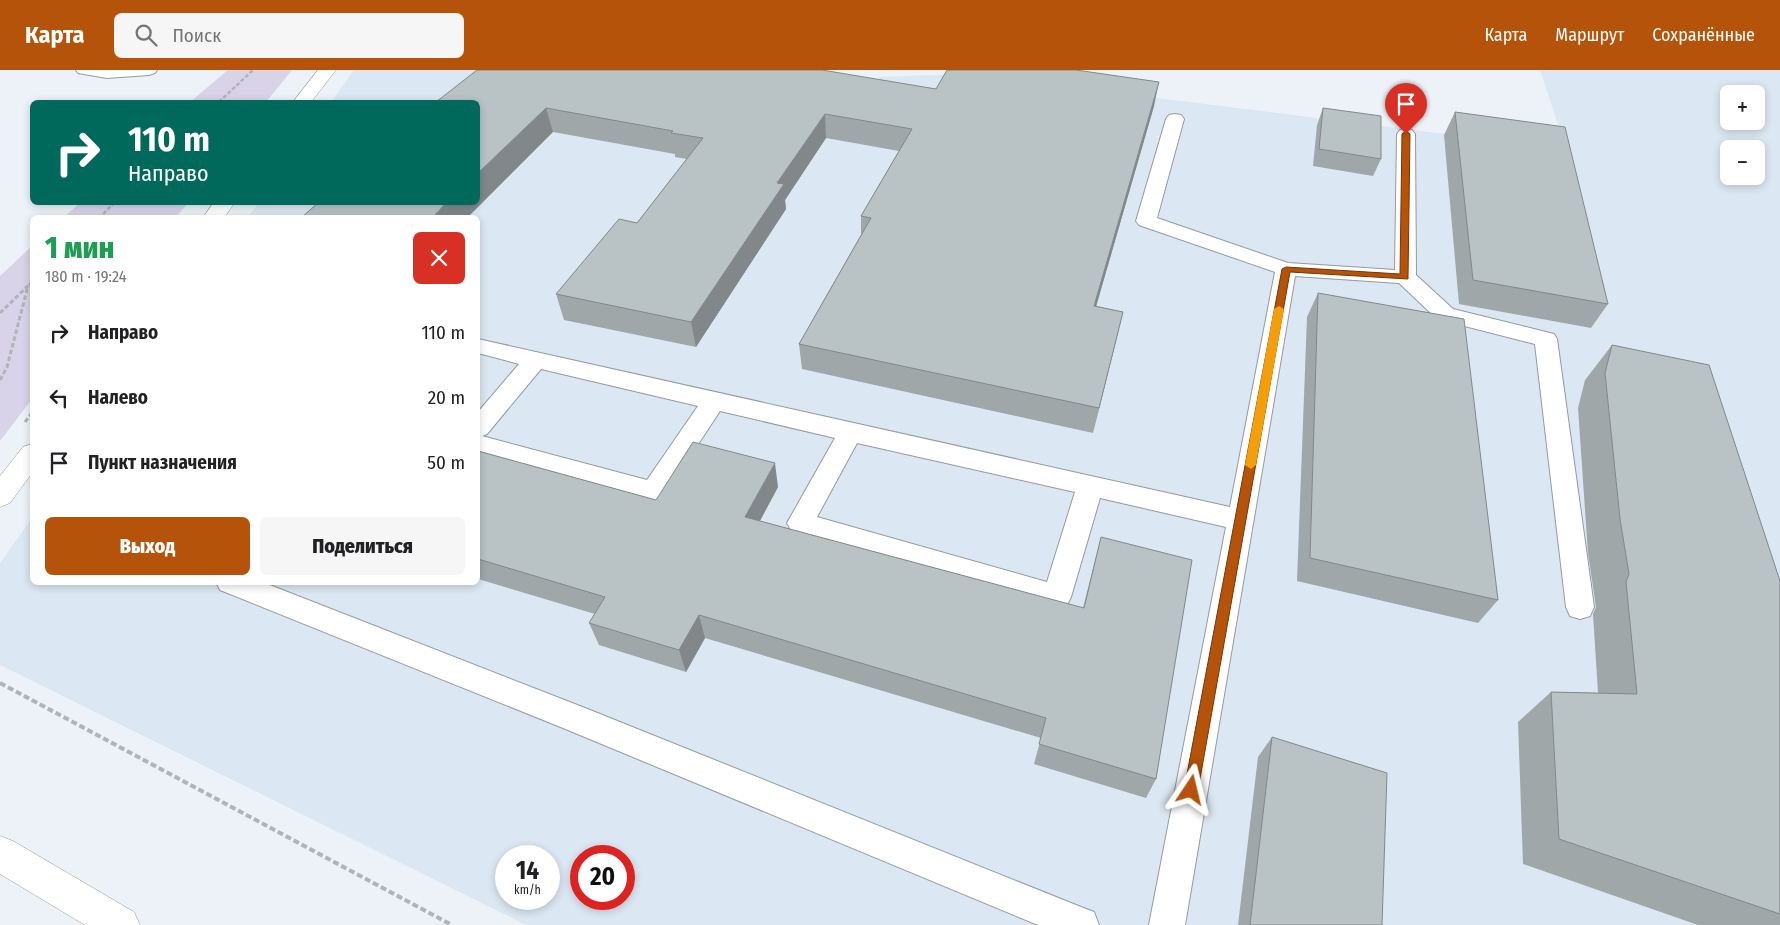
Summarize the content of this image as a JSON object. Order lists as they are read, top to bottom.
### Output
{
  "page": {
    "header": "Карта",
    "search": "Поиск",
    "nav": ["Карта", "Маршрут", "Сохранённые"],
    "map_buttons": ["+", "−"],
    "turn": ["110 m", "Направо"],
    "heading": ["1 мин", "180 m · 19:24"],
    "list": [
      {
        "name": "Направо",
        "value": "110 m"
      },
      {
        "name": "Налево",
        "value": "20 m"
      },
      {
        "name": "Пункт назначения",
        "value": "50 m"
      }
    ],
    "buttons": ["Выход", "Поделиться"],
    "speed": "14 km/h",
    "limit": "20"
  }
}
